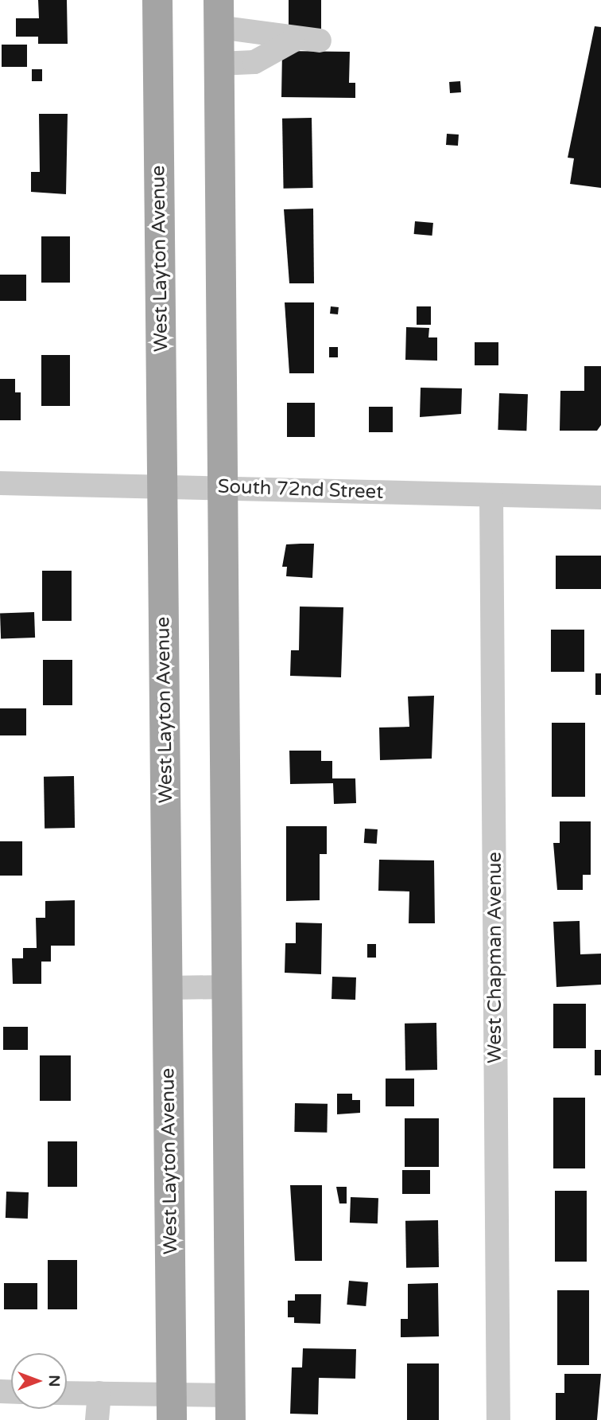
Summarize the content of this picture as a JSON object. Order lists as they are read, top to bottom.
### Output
{
  "streets": {
    "main road": ["West Layton Avenue"],
    "street": ["South 72nd Street", "West Chapman Avenue"]
  },
  "crossings": [
    ["West Layton Avenue", "South 72nd Street"],
    ["South 72nd Street", "West Chapman Avenue"]
  ],
  "north": "right"
}
